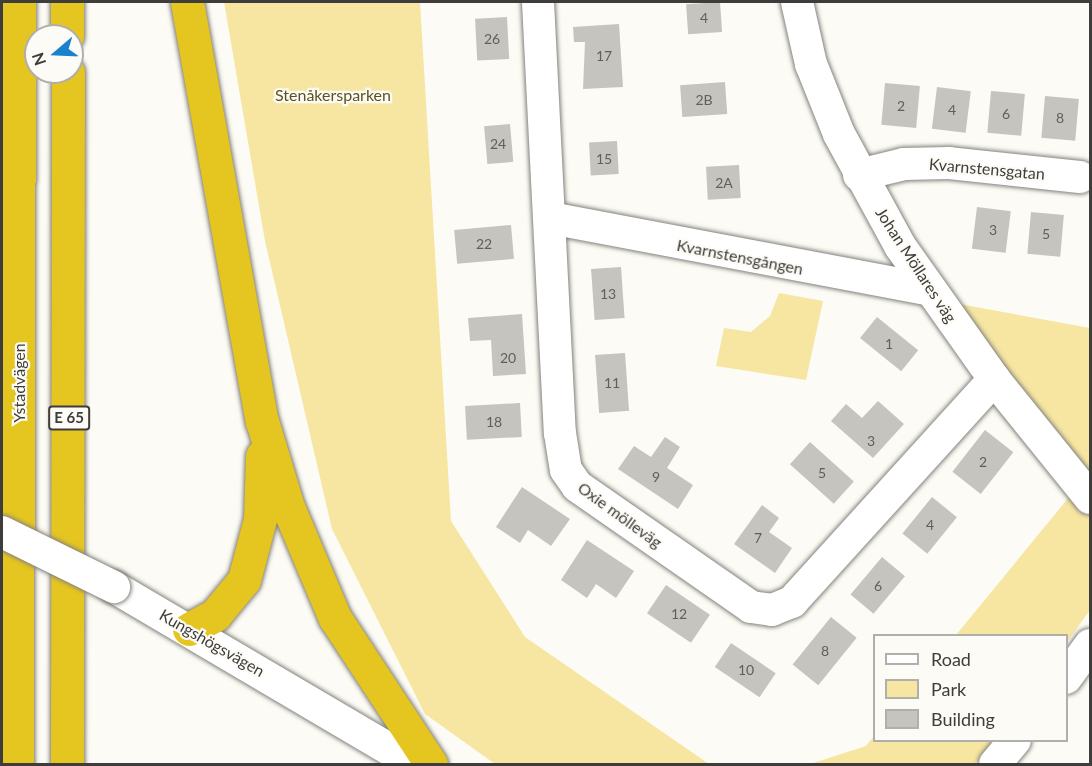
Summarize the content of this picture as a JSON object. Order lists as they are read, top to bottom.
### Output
{
  "streets": {
    "highway": ["Ystadvägen", "E 65"],
    "street": [
      "Kvarnstensgatan",
      "Kvarnstensgången",
      "Johan Möllares väg",
      "Oxie mölleväg",
      "Kungshögsvägen"
    ]
  },
  "crossings": [
    ["Kvarnstensgatan", "Johan Möllares väg"],
    ["Kvarnstensgången", "Johan Möllares väg"],
    ["Kvarnstensgången", "Oxie mölleväg"],
    ["Johan Möllares väg", "Oxie mölleväg"]
  ],
  "parks": ["Stenåkersparken"],
  "house_numbers": [
    "4",
    "26",
    "17",
    "2B",
    "2",
    "4",
    "6",
    "8",
    "24",
    "15",
    "2A",
    "3",
    "5",
    "22",
    "13",
    "1",
    "20",
    "11",
    "18",
    "3",
    "2",
    "5",
    "9",
    "4",
    "7",
    "6",
    "12",
    "8",
    "10"
  ],
  "legend": ["Road", "Park", "Building"],
  "north": "left"
}
